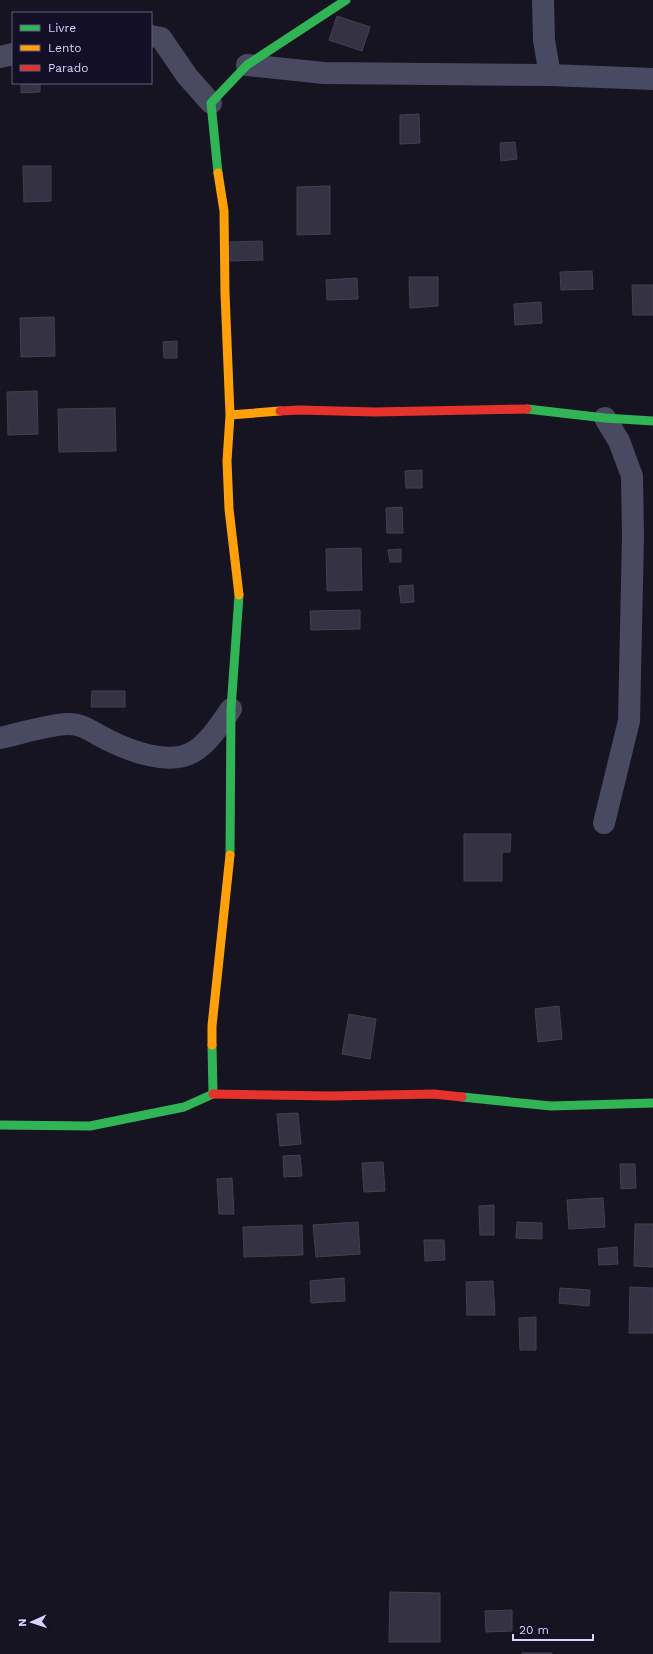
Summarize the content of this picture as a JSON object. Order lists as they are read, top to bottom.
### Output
{
  "legend": ["Livre", "Lento", "Parado"],
  "scale_bar": "20 m",
  "north": "left"
}
